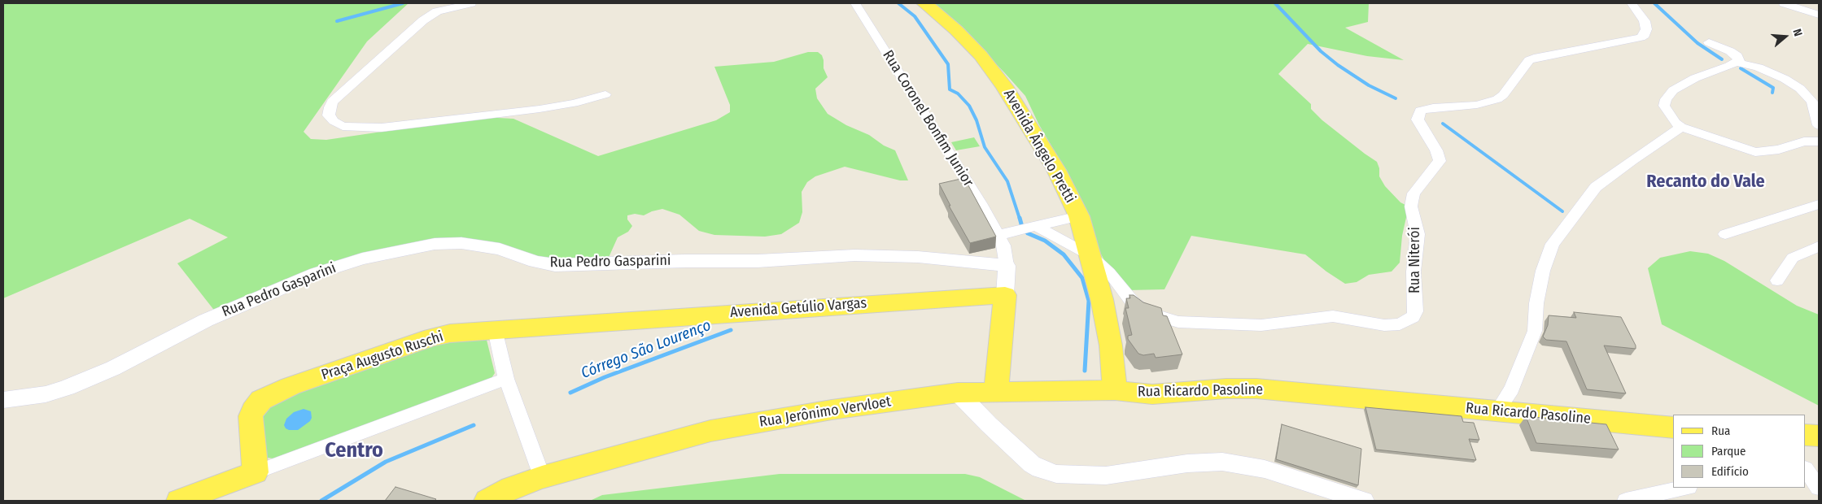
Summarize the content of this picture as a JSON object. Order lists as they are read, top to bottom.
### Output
{
  "streets": {
    "main road": [
      "Avenida Ângelo Pretti",
      "Avenida Getúlio Vargas",
      "Praça Augusto Ruschi",
      "Rua Ricardo Pasoline",
      "Rua Jerônimo Vervloet"
    ],
    "street": ["Rua Coronel Bonfim Junior", "Rua Niterói", "Rua Pedro Gasparini"]
  },
  "crossings": [
    ["Rua Coronel Bonfim Junior", "Rua Pedro Gasparini"],
    ["Avenida Ângelo Pretti", "Rua Niterói"],
    ["Avenida Ângelo Pretti", "Rua Ricardo Pasoline"],
    ["Avenida Ângelo Pretti", "Rua Jerônimo Vervloet"],
    ["Avenida Getúlio Vargas", "Praça Augusto Ruschi"],
    ["Rua Ricardo Pasoline", "Rua Jerônimo Vervloet"]
  ],
  "districts": ["Recanto do Vale", "Centro"],
  "water": ["Córrego São Lourenço"],
  "legend": ["Rua", "Parque", "Edifício"],
  "north": "right"
}
